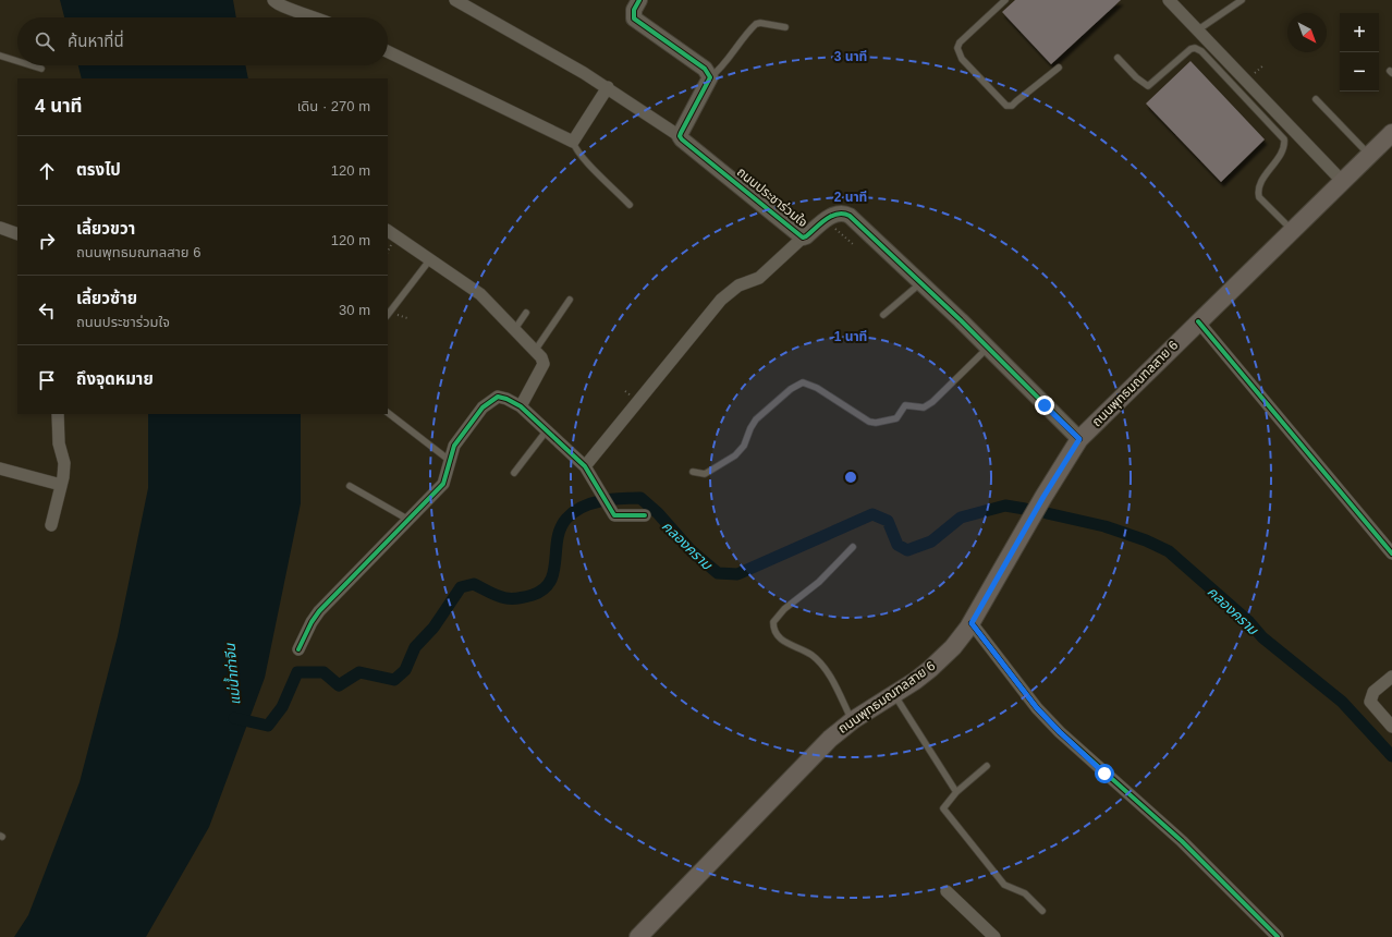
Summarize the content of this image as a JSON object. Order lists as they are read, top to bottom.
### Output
{
  "streets": {
    "main road": ["ถนนพุทธมณฑลสาย 6"],
    "street": ["ถนนประชาร่วมใจ"]
  },
  "crossings": [
    ["ถนนประชาร่วมใจ", "ถนนพุทธมณฑลสาย 6"]
  ],
  "water": ["คลองคราม", "แม่น้ำท่าจีน"],
  "north": "bottom right",
  "page": {
    "map_buttons": ["+", "−"],
    "search": "ค้นหาที่นี่",
    "heading": ["4 นาที", "เดิน · 270 m"],
    "list": [
      ["ตรงไป", "120 m"],
      ["เลี้ยวขวา", "ถนนพุทธมณฑลสาย 6", "120 m"],
      ["เลี้ยวซ้าย", "ถนนประชาร่วมใจ", "30 m"],
      "ถึงจุดหมาย"
    ]
  },
  "rings": ["3 นาที", "2 นาที", "1 นาที"]
}
